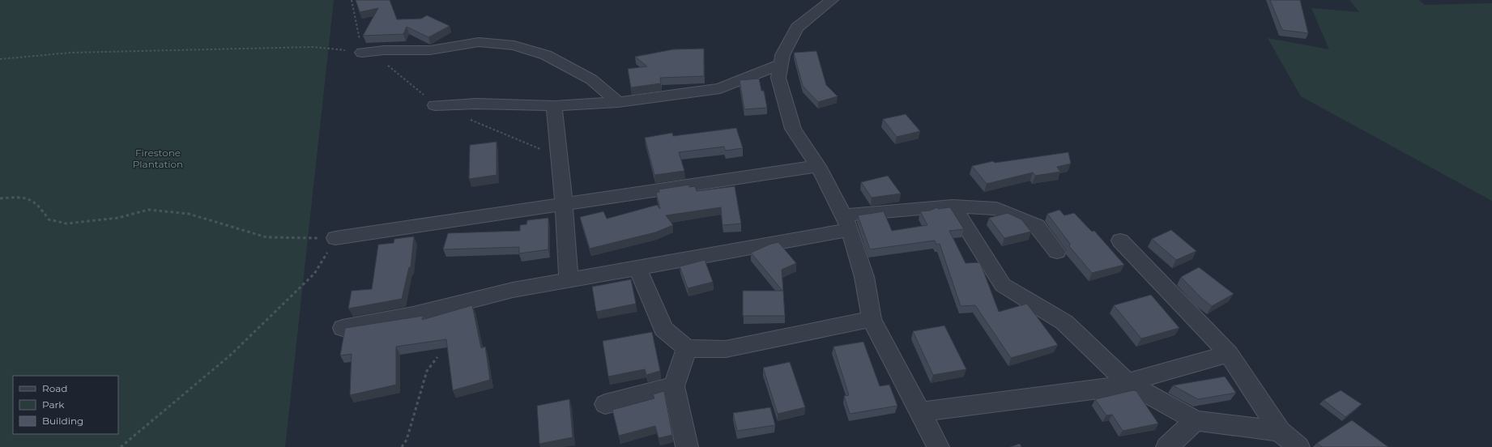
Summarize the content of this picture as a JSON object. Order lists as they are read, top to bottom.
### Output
{
  "parks": ["Firestone Plantation"],
  "legend": ["Road", "Park", "Building"]
}
